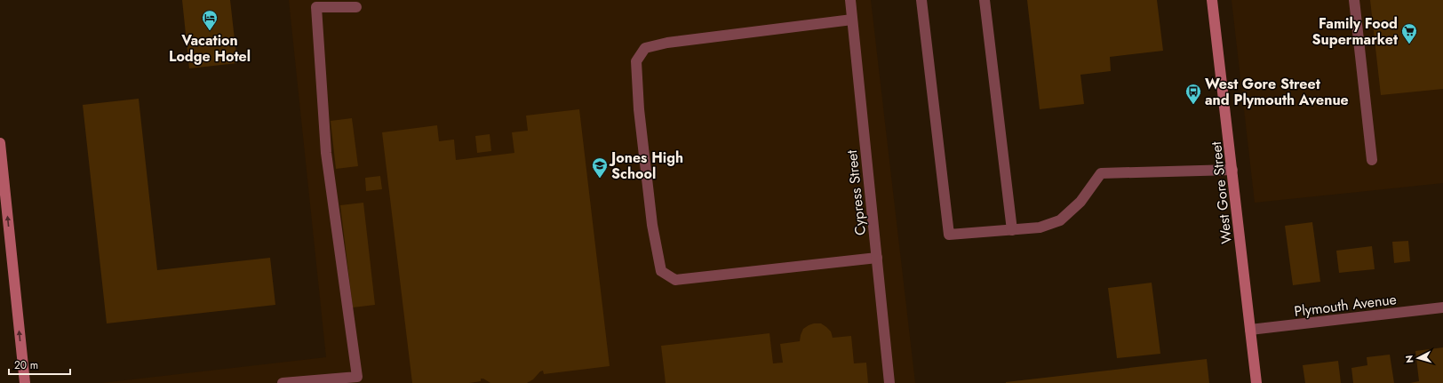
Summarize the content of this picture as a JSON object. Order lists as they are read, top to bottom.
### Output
{
  "streets": {
    "street": ["Cypress Street", "West Gore Street", "Plymouth Avenue"]
  },
  "crossings": [
    ["West Gore Street", "Plymouth Avenue"]
  ],
  "places": {
    "hotel": ["Vacation Lodge Hotel"],
    "supermarket": ["Family Food Supermarket"],
    "bus stop": ["West Gore Street and Plymouth Avenue"],
    "school or university": ["Jones High School"]
  },
  "scale_bar": "20 m",
  "north": "left"
}
